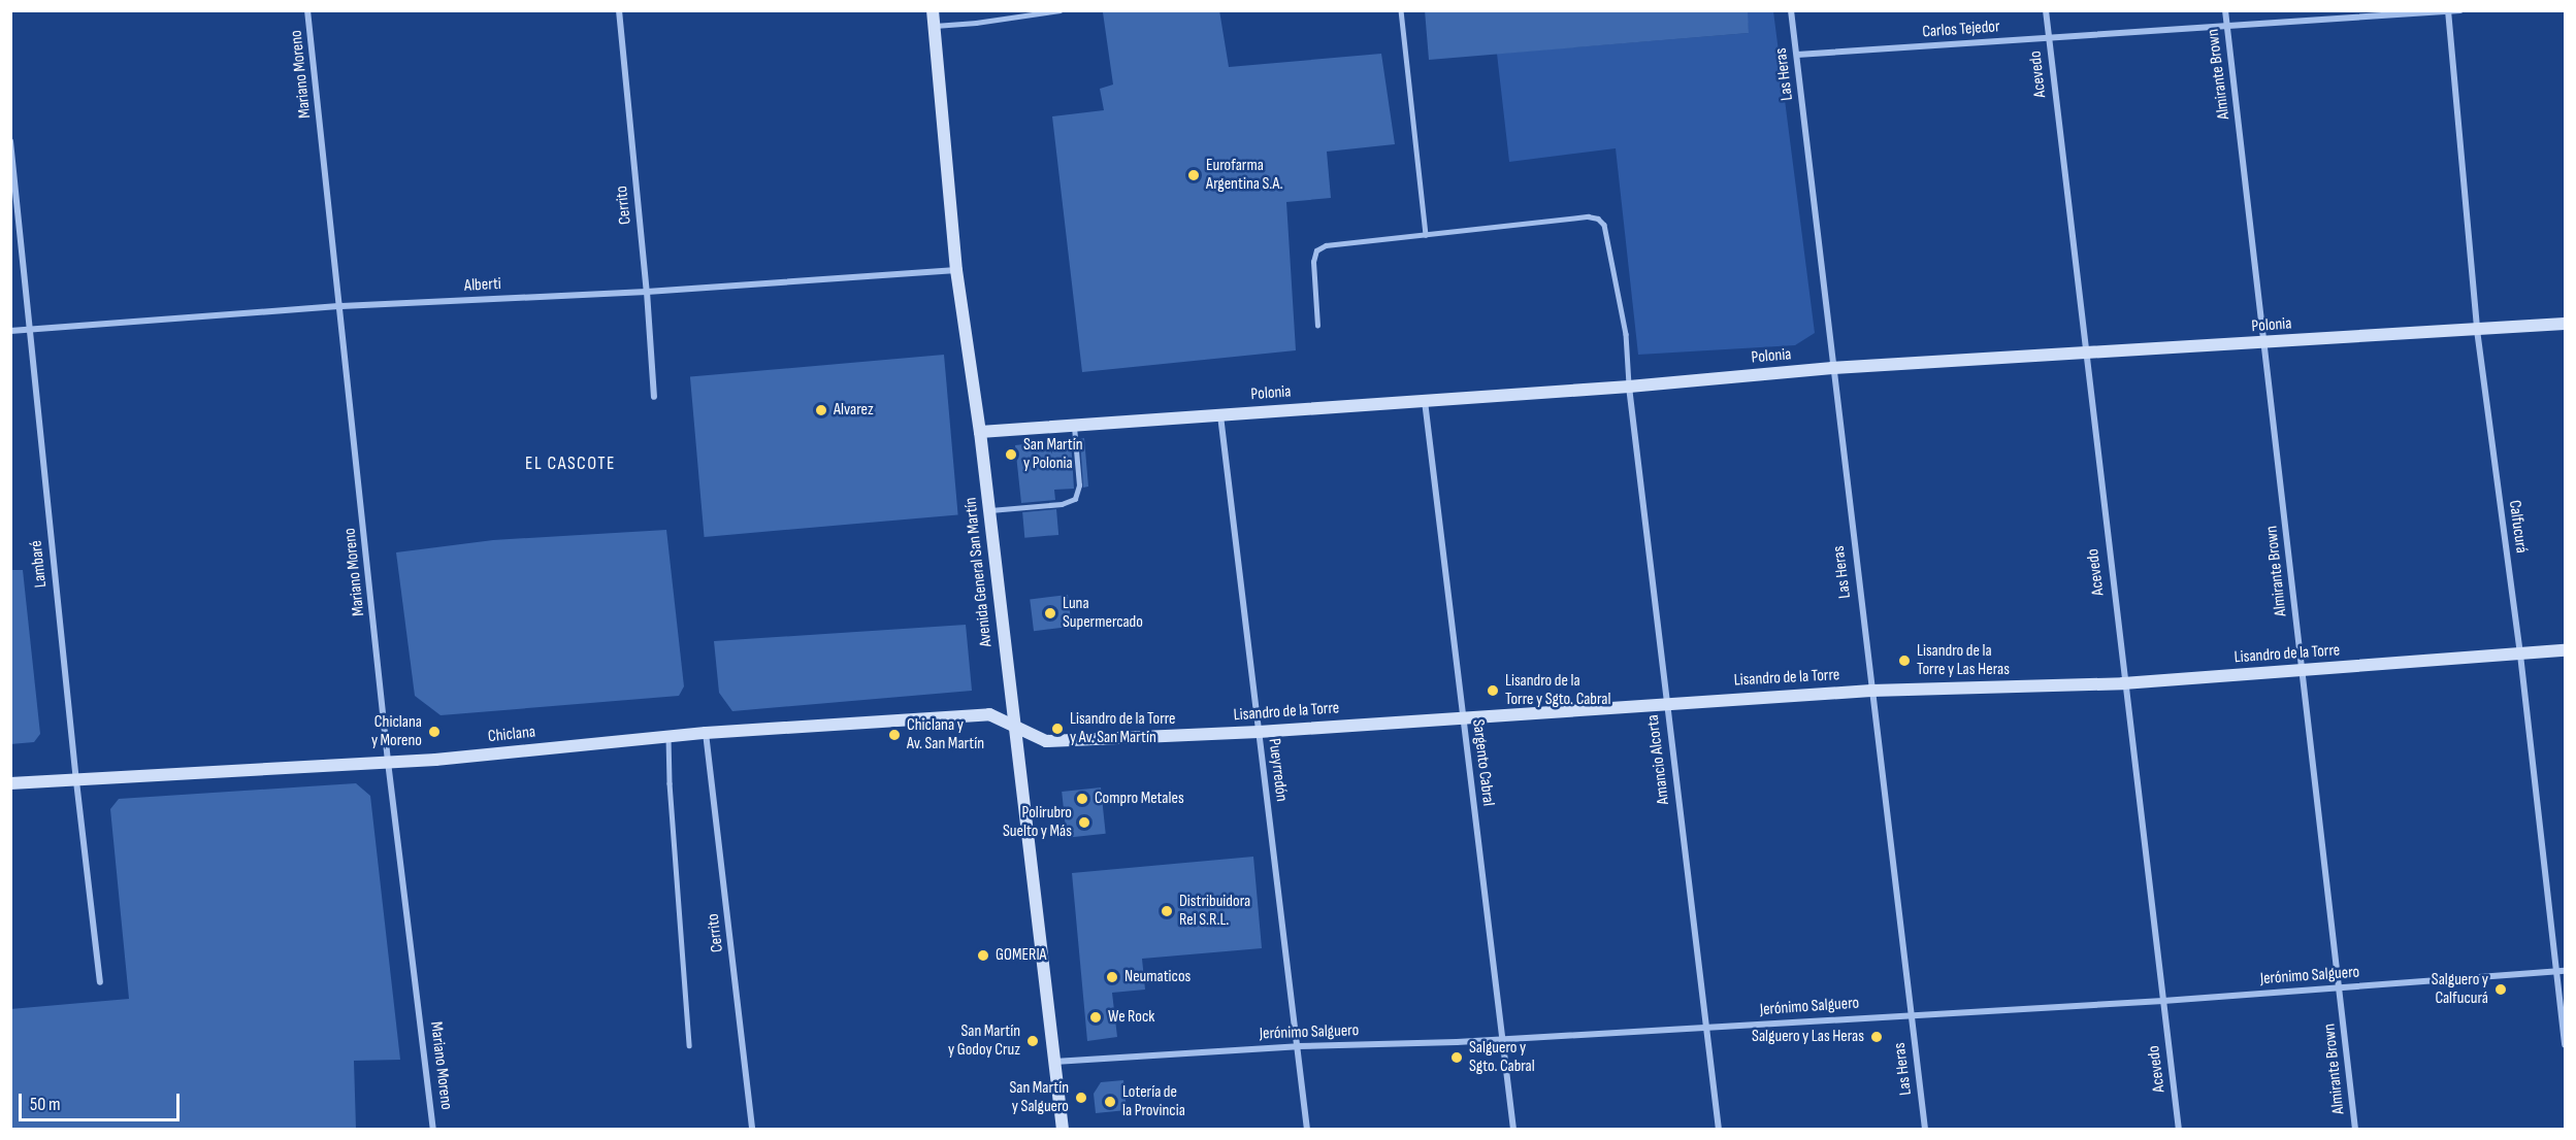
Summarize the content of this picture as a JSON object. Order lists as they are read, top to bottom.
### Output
{
  "streets": {
    "street": [
      "Carlos Tejedor",
      "Mariano Moreno",
      "Las Heras",
      "Acevedo",
      "Almirante Brown",
      "Cerrito",
      "Alberti",
      "Polonia",
      "Calfucurá",
      "Lambaré",
      "Avenida General San Martín",
      "Lisandro de la Torre",
      "Chiclana",
      "Amancio Alcorta",
      "Sargento Cabral",
      "Pueyrredón",
      "Jerónimo Salguero"
    ]
  },
  "crossings": [
    ["Carlos Tejedor", "Las Heras"],
    ["Carlos Tejedor", "Acevedo"],
    ["Carlos Tejedor", "Almirante Brown"],
    ["Carlos Tejedor", "Calfucurá"],
    ["Mariano Moreno", "Alberti"],
    ["Mariano Moreno", "Chiclana"],
    ["Las Heras", "Polonia"],
    ["Las Heras", "Lisandro de la Torre"],
    ["Las Heras", "Jerónimo Salguero"],
    ["Acevedo", "Polonia"],
    ["Acevedo", "Lisandro de la Torre"],
    ["Acevedo", "Jerónimo Salguero"],
    ["Almirante Brown", "Polonia"],
    ["Almirante Brown", "Lisandro de la Torre"],
    ["Almirante Brown", "Jerónimo Salguero"],
    ["Cerrito", "Alberti"],
    ["Cerrito", "Chiclana"],
    ["Alberti", "Lambaré"],
    ["Alberti", "Avenida General San Martín"],
    ["Polonia", "Calfucurá"],
    ["Polonia", "Avenida General San Martín"],
    ["Polonia", "Amancio Alcorta"],
    ["Polonia", "Sargento Cabral"],
    ["Polonia", "Pueyrredón"],
    ["Calfucurá", "Lisandro de la Torre"],
    ["Calfucurá", "Jerónimo Salguero"],
    ["Lambaré", "Chiclana"],
    ["Avenida General San Martín", "Lisandro de la Torre"],
    ["Avenida General San Martín", "Chiclana"],
    ["Avenida General San Martín", "Jerónimo Salguero"],
    ["Lisandro de la Torre", "Chiclana"],
    ["Lisandro de la Torre", "Amancio Alcorta"],
    ["Lisandro de la Torre", "Sargento Cabral"],
    ["Lisandro de la Torre", "Pueyrredón"],
    ["Amancio Alcorta", "Jerónimo Salguero"],
    ["Sargento Cabral", "Jerónimo Salguero"],
    ["Pueyrredón", "Jerónimo Salguero"]
  ],
  "districts": ["EL CASCOTE"],
  "places": [
    "Eurofarma Argentina S.A.",
    "Alvarez",
    "San Martín y Polonia",
    "Luna Supermercado",
    "Lisandro de la Torre y Las Heras",
    "Lisandro de la Torre y Sgto. Cabral",
    "Lisandro de la Torre y Av. San Martín",
    "Chiclana y Moreno",
    "Chiclana y Av. San Martín",
    "Compro Metales",
    "Polirubro Suelto y Más",
    "Distribuidora Rel S.R.L.",
    "GOMERIA",
    "Neumaticos",
    "Salguero y Calfucurá",
    "We Rock",
    "Salguero y Las Heras",
    "San Martín y Godoy Cruz",
    "Salguero y Sgto. Cabral",
    "San Martín y Salguero",
    "Lotería de la Provincia"
  ],
  "scale_bar": "50 m"
}
